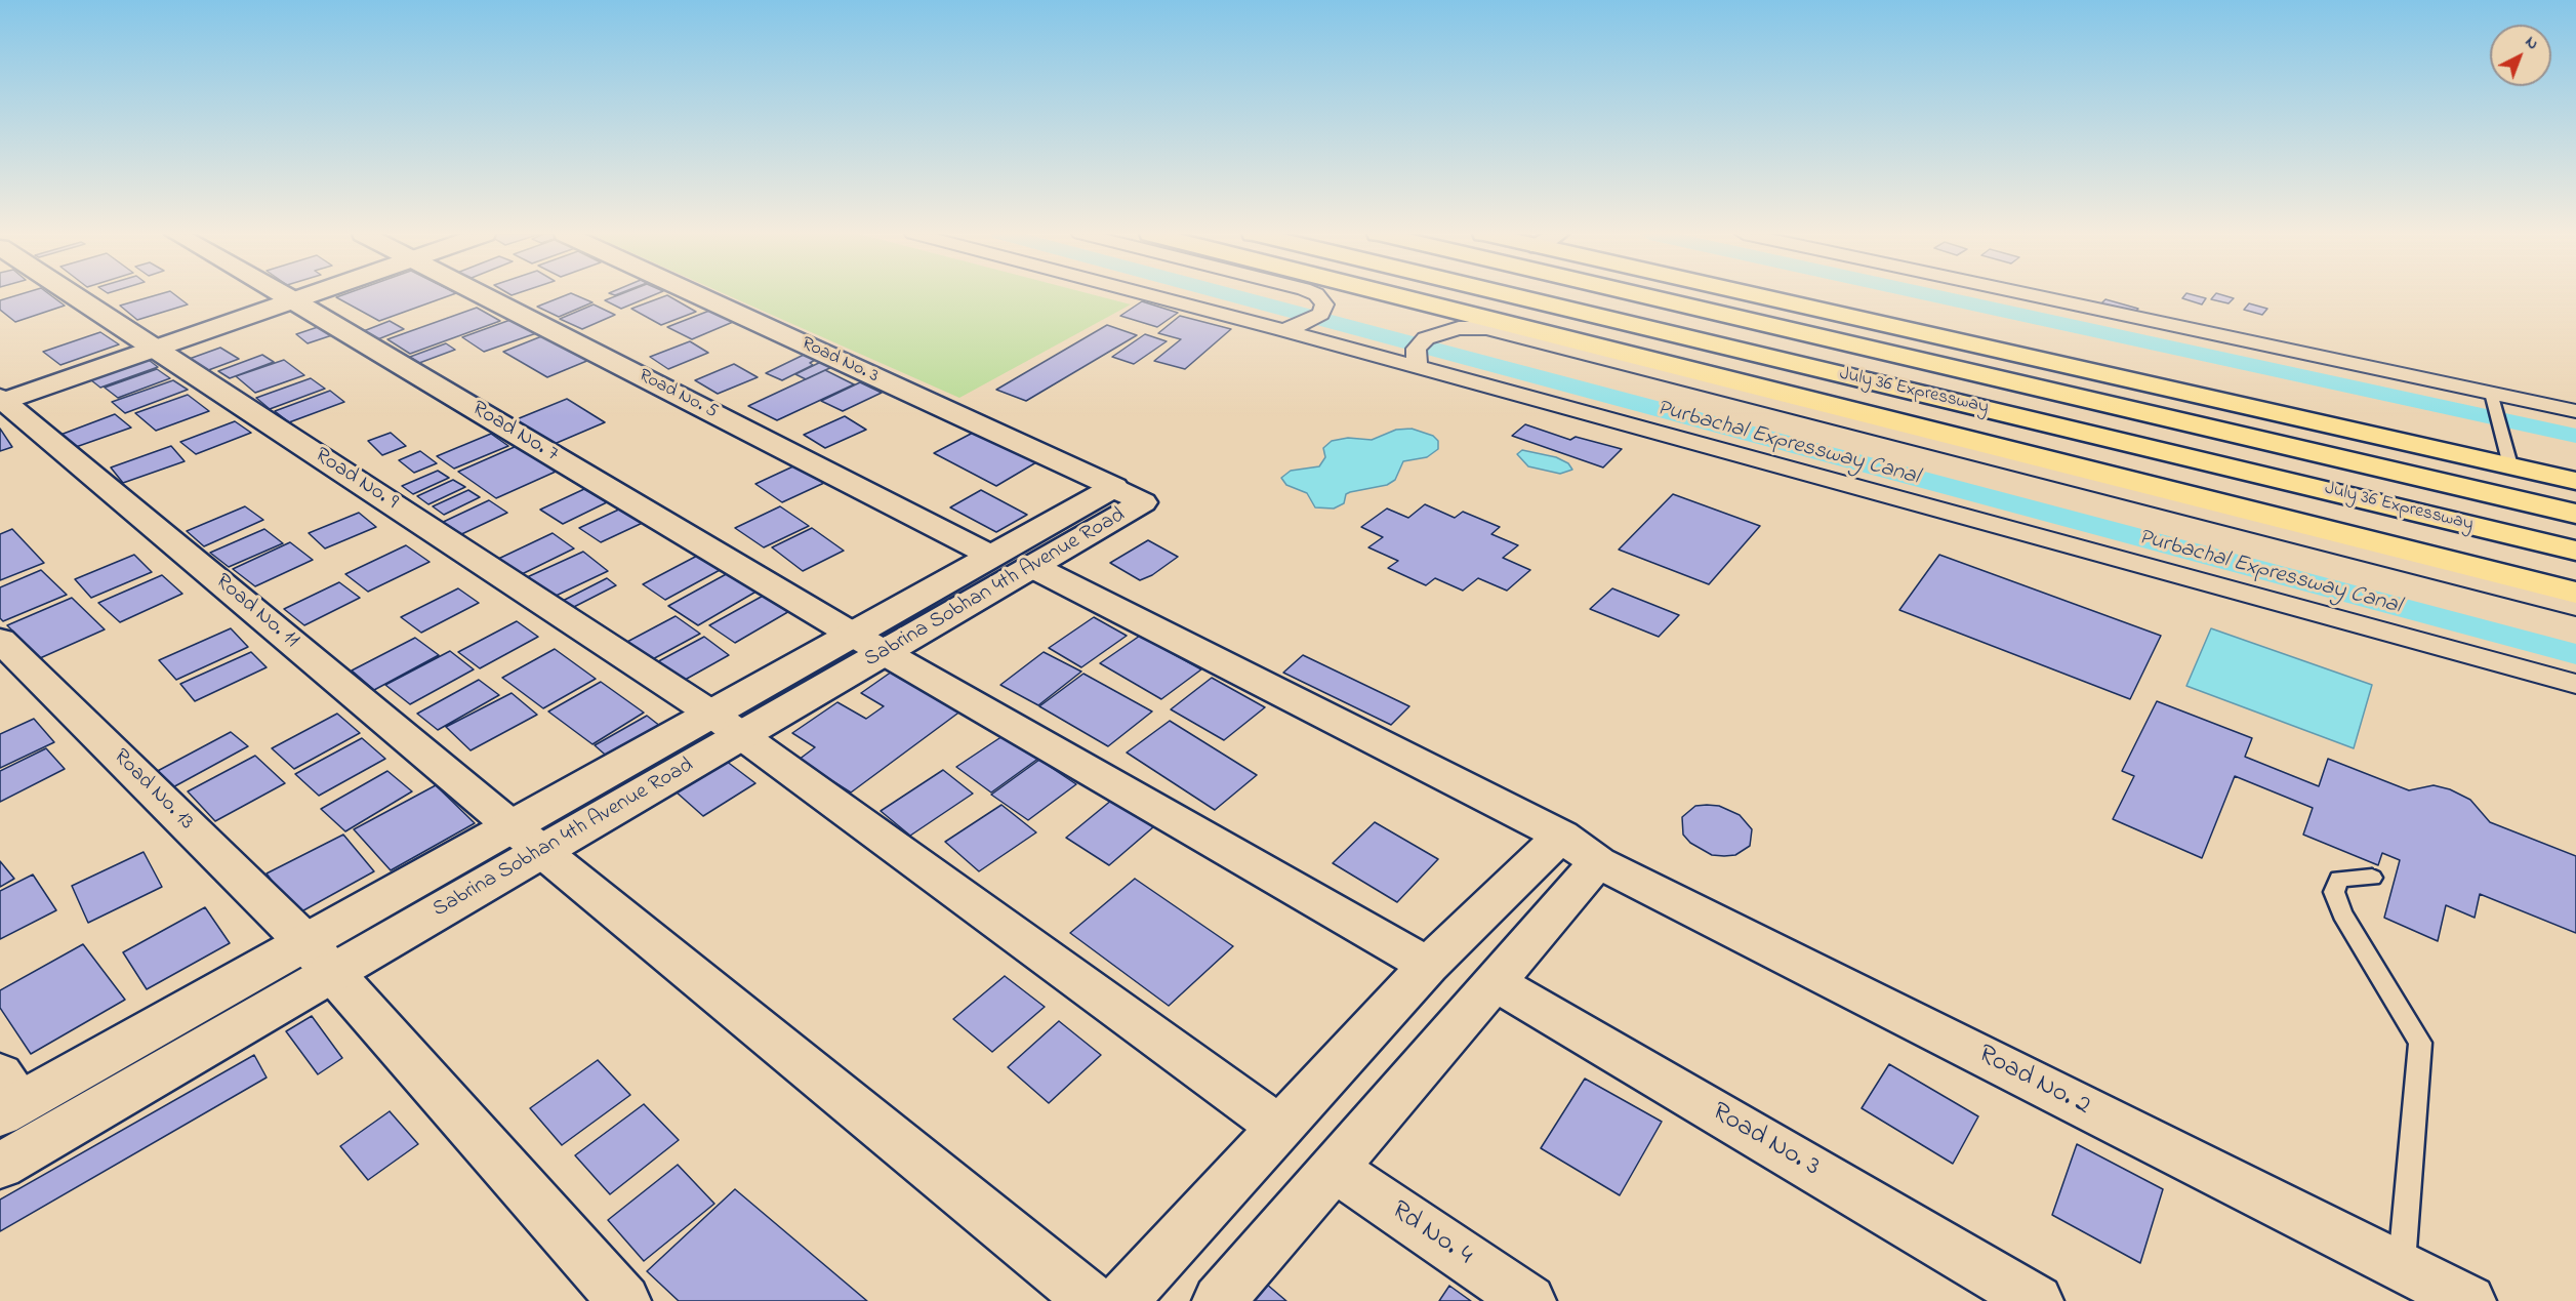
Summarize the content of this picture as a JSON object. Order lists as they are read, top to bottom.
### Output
{
  "streets": {
    "main road": ["July 36 Expressway"],
    "street": [
      "Road No. 3",
      "Road No. 5",
      "Road No. 7",
      "Road No. 9",
      "Sabrina Sobhan 4th Avenue Road",
      "Road No. 11",
      "Road No. 13",
      "Road No. 2",
      "Rd No. 4"
    ]
  },
  "crossings": [
    ["Road No. 3", "Sabrina Sobhan 4th Avenue Road"],
    ["Road No. 5", "Sabrina Sobhan 4th Avenue Road"],
    ["Road No. 5", "Road No. 2"],
    ["Road No. 7", "Sabrina Sobhan 4th Avenue Road"],
    ["Road No. 9", "Sabrina Sobhan 4th Avenue Road"],
    ["Sabrina Sobhan 4th Avenue Road", "Road No. 11"],
    ["Sabrina Sobhan 4th Avenue Road", "Road No. 13"]
  ],
  "water": ["Purbachal Expressway Canal"],
  "north": "top right"
}
